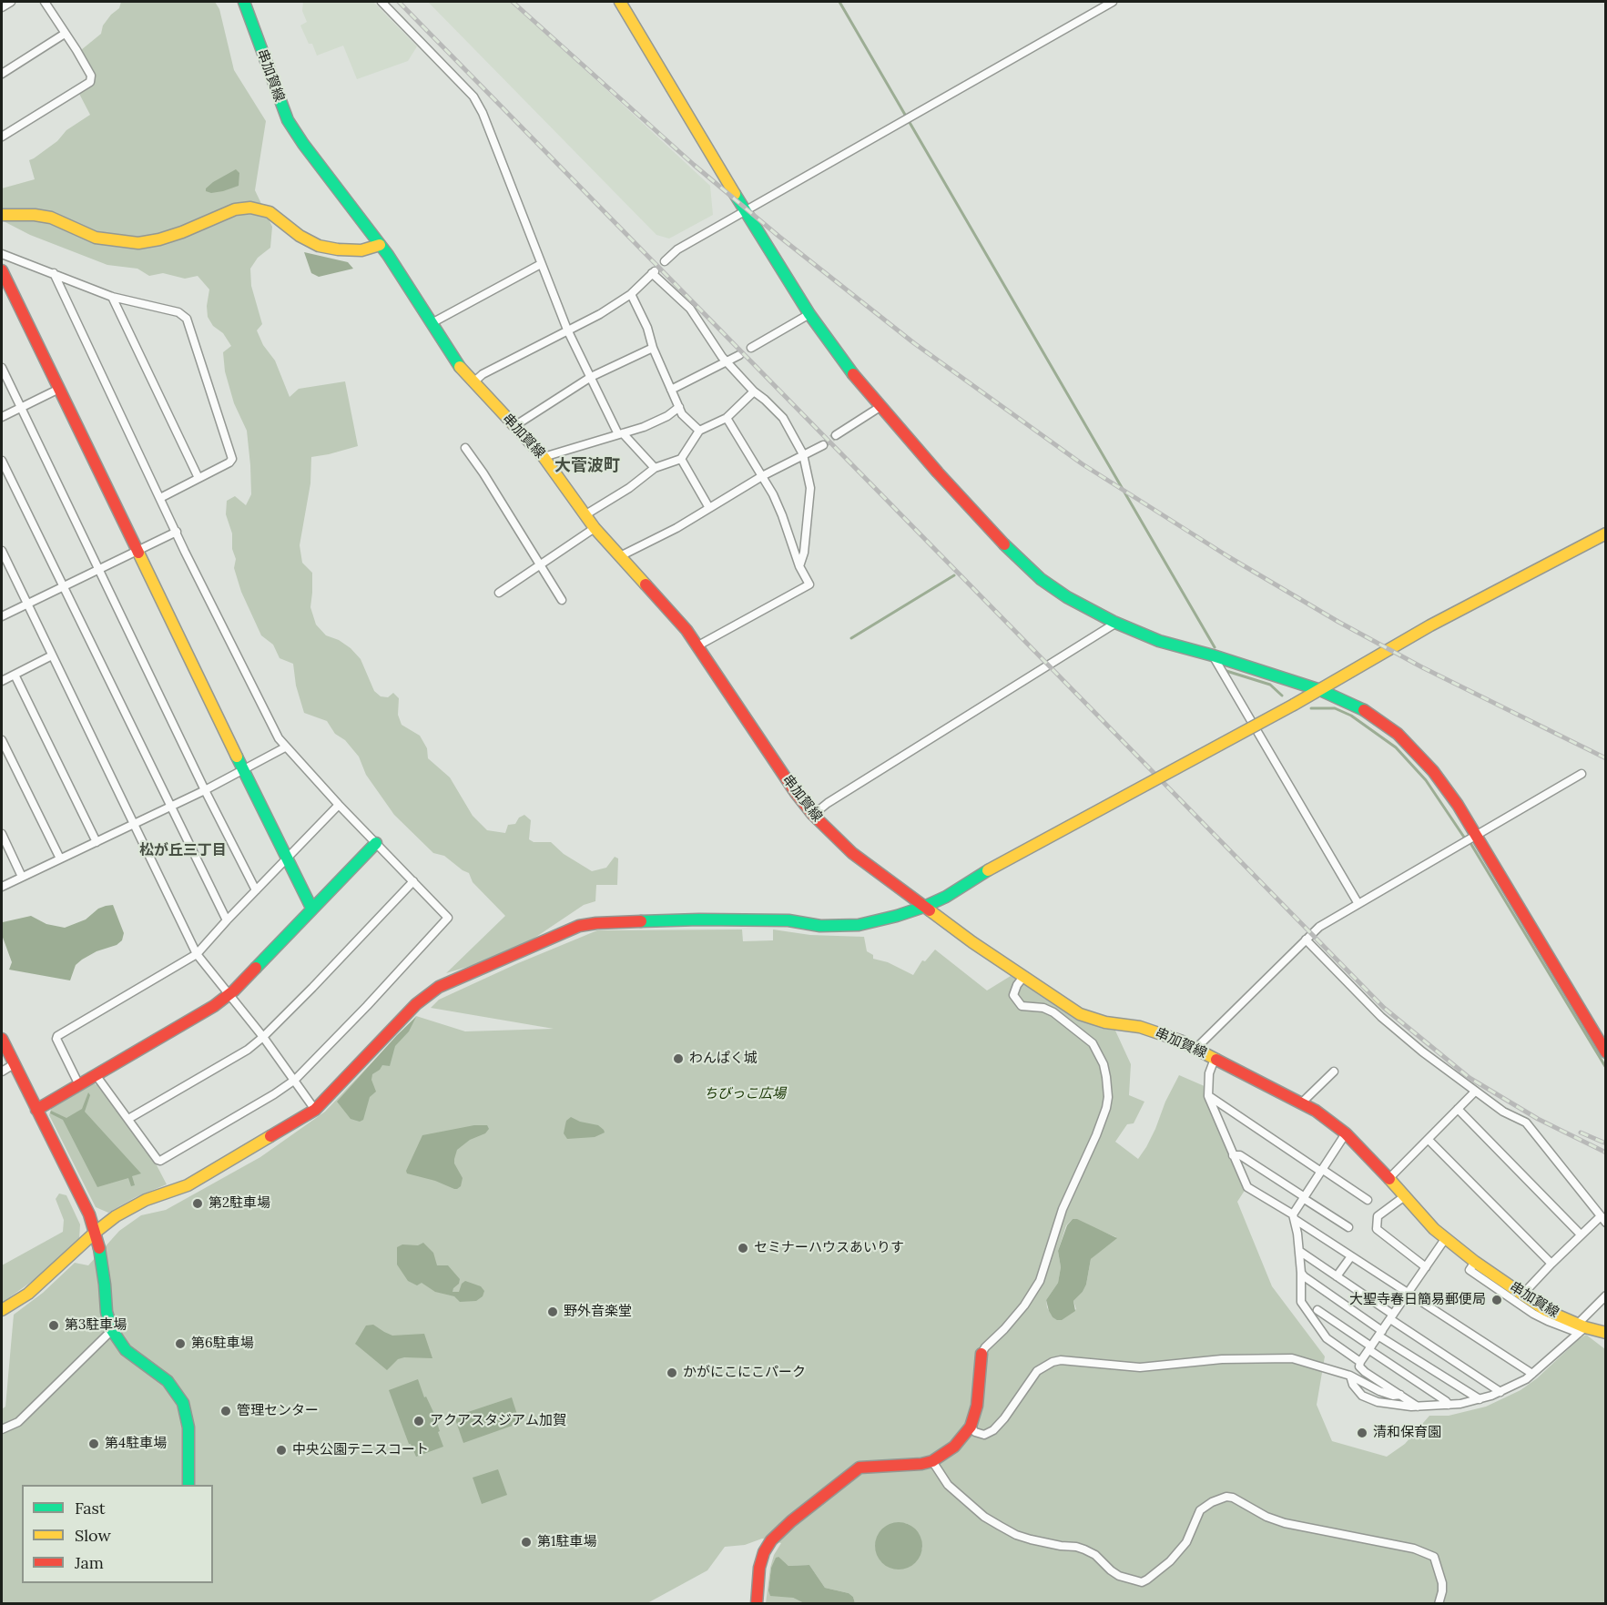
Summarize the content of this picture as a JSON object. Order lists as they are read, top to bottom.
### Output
{
  "streets": {
    "street": ["串加賀線"]
  },
  "districts": ["大菅波町", "松が丘三丁目"],
  "parks": ["ちびっこ広場"],
  "places": [
    "わんぱく城",
    "第2駐車場",
    "セミナーハウスあいりす",
    "大聖寺春日簡易郵便局",
    "野外音楽堂",
    "第3駐車場",
    "第6駐車場",
    "かがにこにこパーク",
    "管理センター",
    "アクアスタジアム加賀",
    "清和保育園",
    "第4駐車場",
    "中央公園テニスコート",
    "第1駐車場"
  ],
  "legend": ["Fast", "Slow", "Jam"]
}
